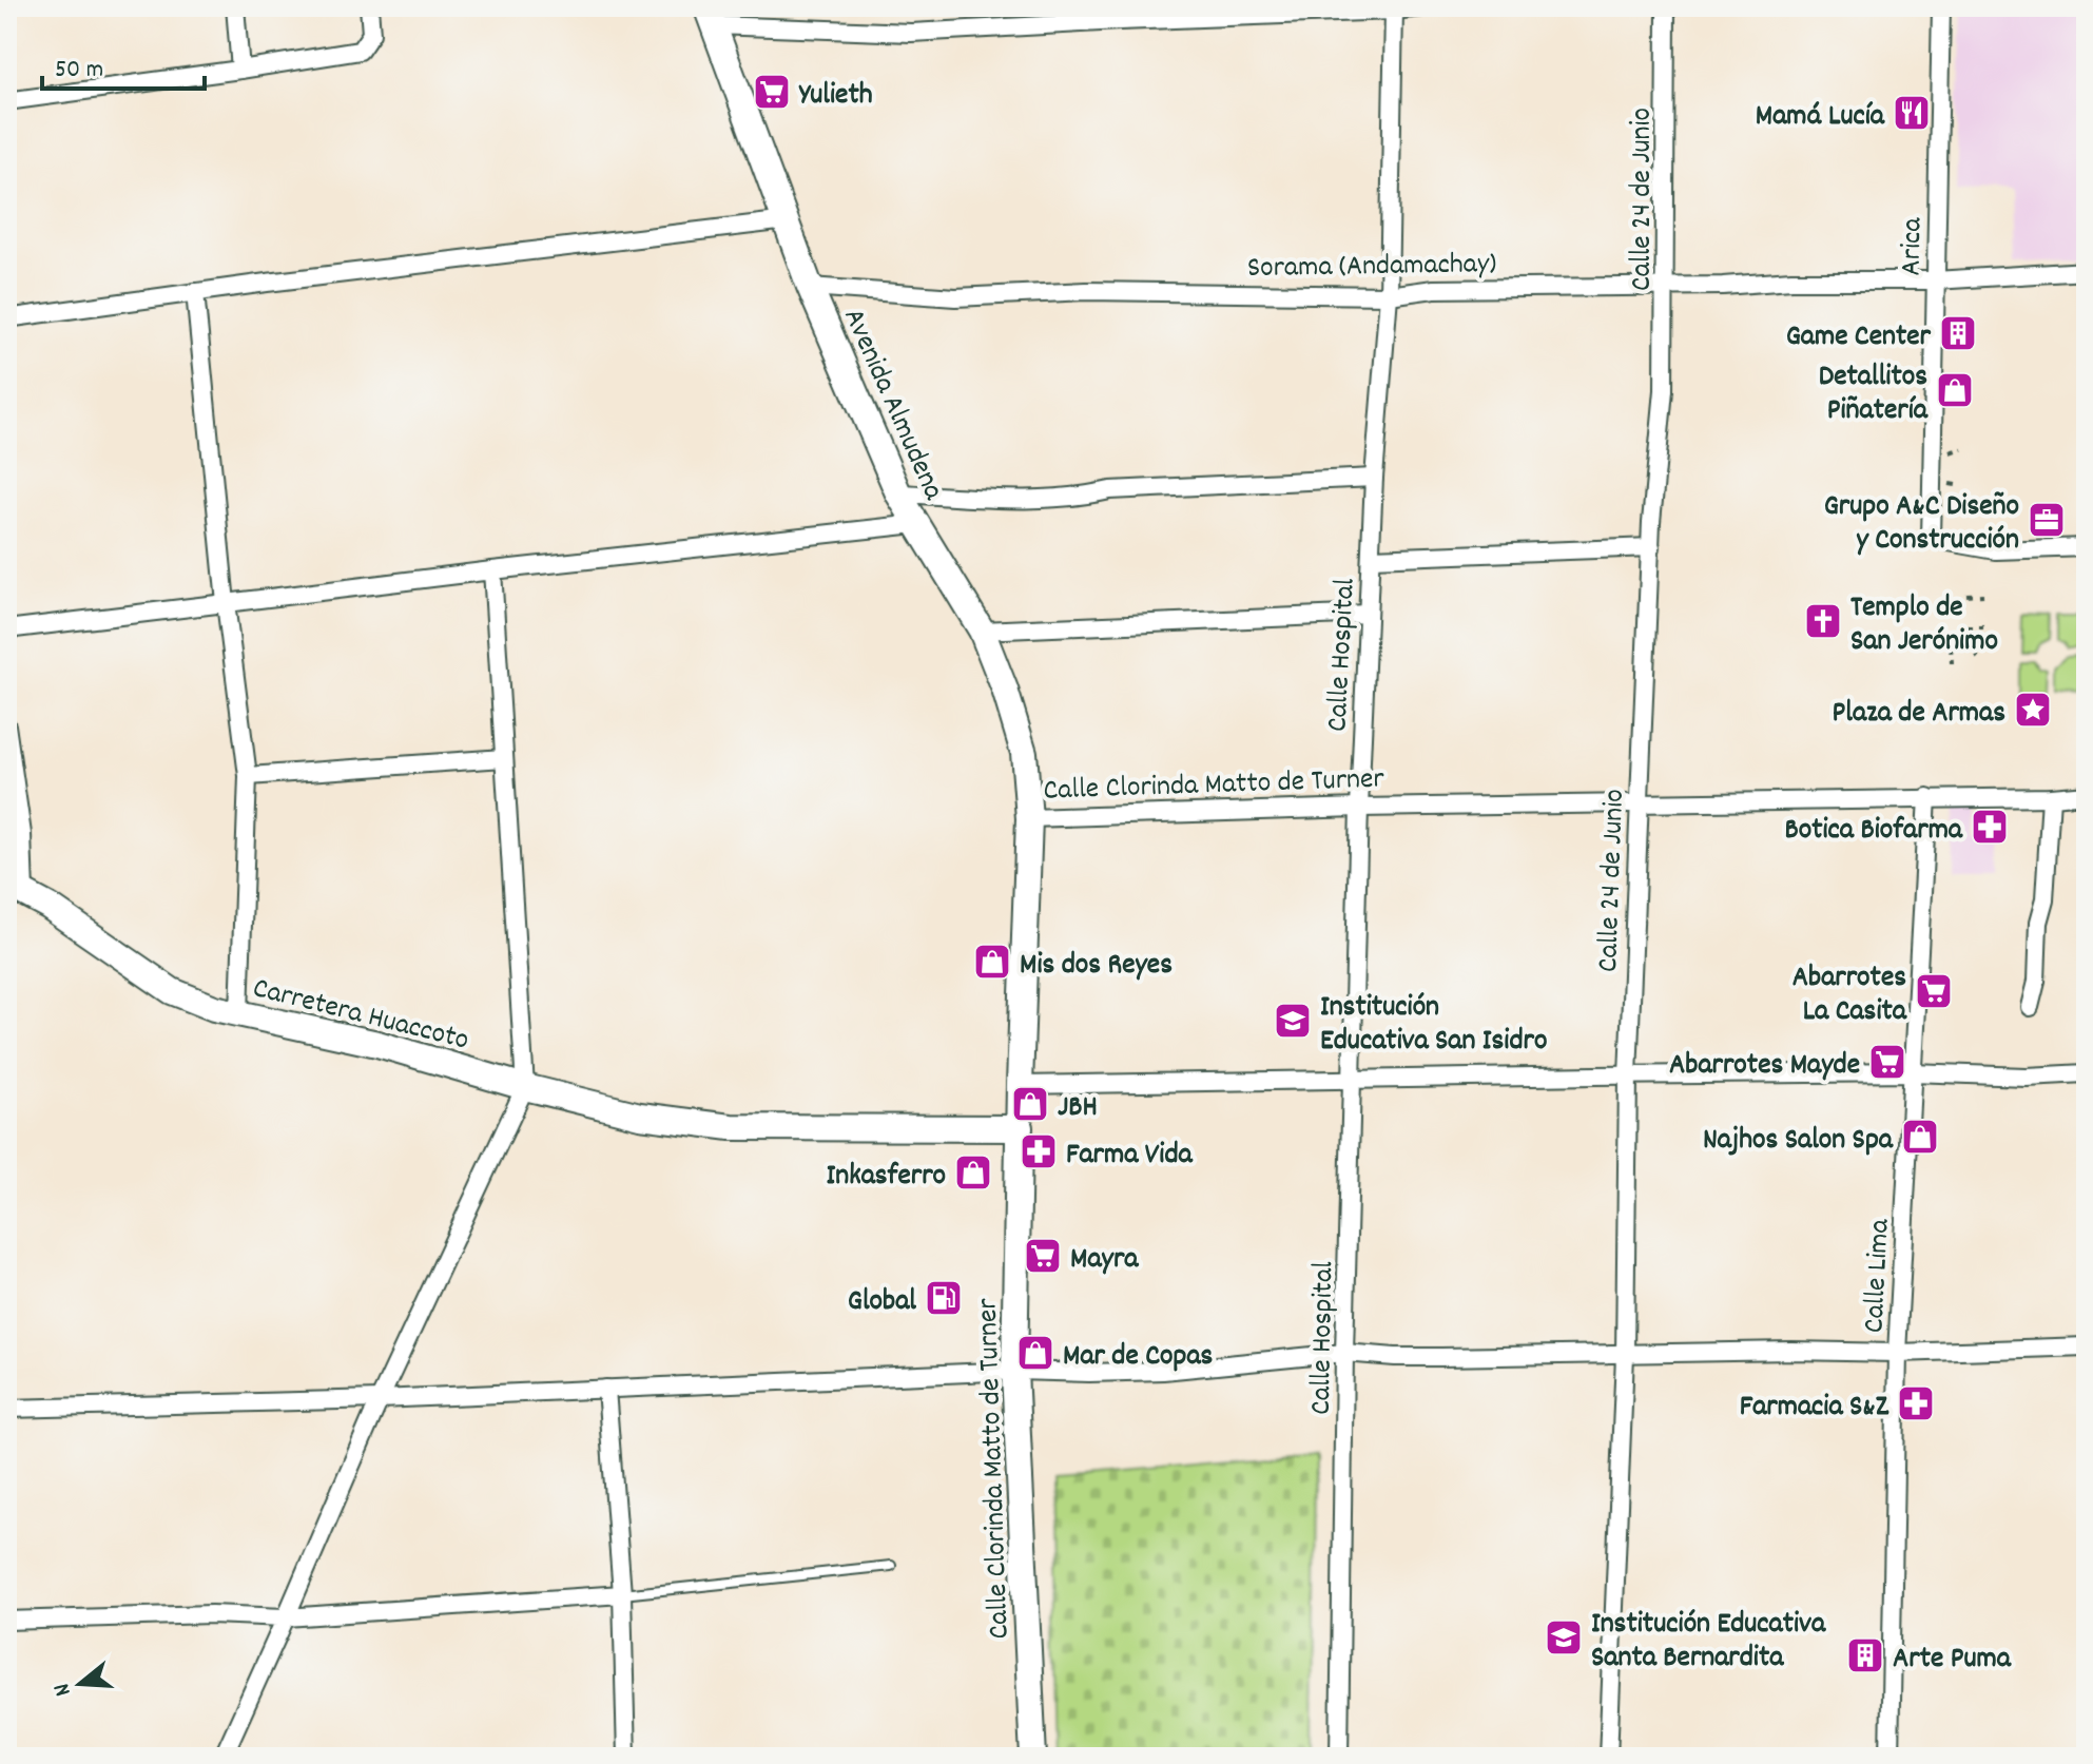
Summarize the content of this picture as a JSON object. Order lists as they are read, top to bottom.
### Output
{
  "streets": {
    "street": [
      "Calle 24 de Junio",
      "Arica",
      "Sorama (Andamachay)",
      "Avenida Almudena",
      "Calle Hospital",
      "Calle Clorinda Matto de Turner",
      "Carretera Huaccoto",
      "Calle Lima"
    ]
  },
  "crossings": [
    ["Calle 24 de Junio", "Sorama (Andamachay)"],
    ["Calle 24 de Junio", "Calle Clorinda Matto de Turner"],
    ["Arica", "Sorama (Andamachay)"],
    ["Sorama (Andamachay)", "Avenida Almudena"],
    ["Sorama (Andamachay)", "Calle Hospital"],
    ["Avenida Almudena", "Calle Clorinda Matto de Turner"],
    ["Calle Hospital", "Calle Clorinda Matto de Turner"],
    ["Calle Clorinda Matto de Turner", "Carretera Huaccoto"],
    ["Calle Clorinda Matto de Turner", "Calle Lima"]
  ],
  "places": {
    "supermarket": [
      "Yulieth",
      "Abarrotes La Casita",
      "Abarrotes Mayde",
      "Mayra"
    ],
    "restaurant": ["Mamá Lucía"],
    "building": ["Game Center", "Arte Puma"],
    "shop": [
      "Detallitos Piñatería",
      "Mis dos Reyes",
      "JBH",
      "Najhos Salon Spa",
      "Inkasferro",
      "Mar de Copas"
    ],
    "office": ["Grupo A&C Diseño y Construcción"],
    "church": ["Templo de San Jerónimo"],
    "place": ["Plaza de Armas"],
    "pharmacy": ["Botica Biofarma", "Farma Vida", "Farmacia S&Z"],
    "school or university": ["Institución Educativa San Isidro", "Institución Educativa Santa Bernardita"],
    "fuel station": ["Global"]
  },
  "scale_bar": "50 m",
  "north": "left"
}
